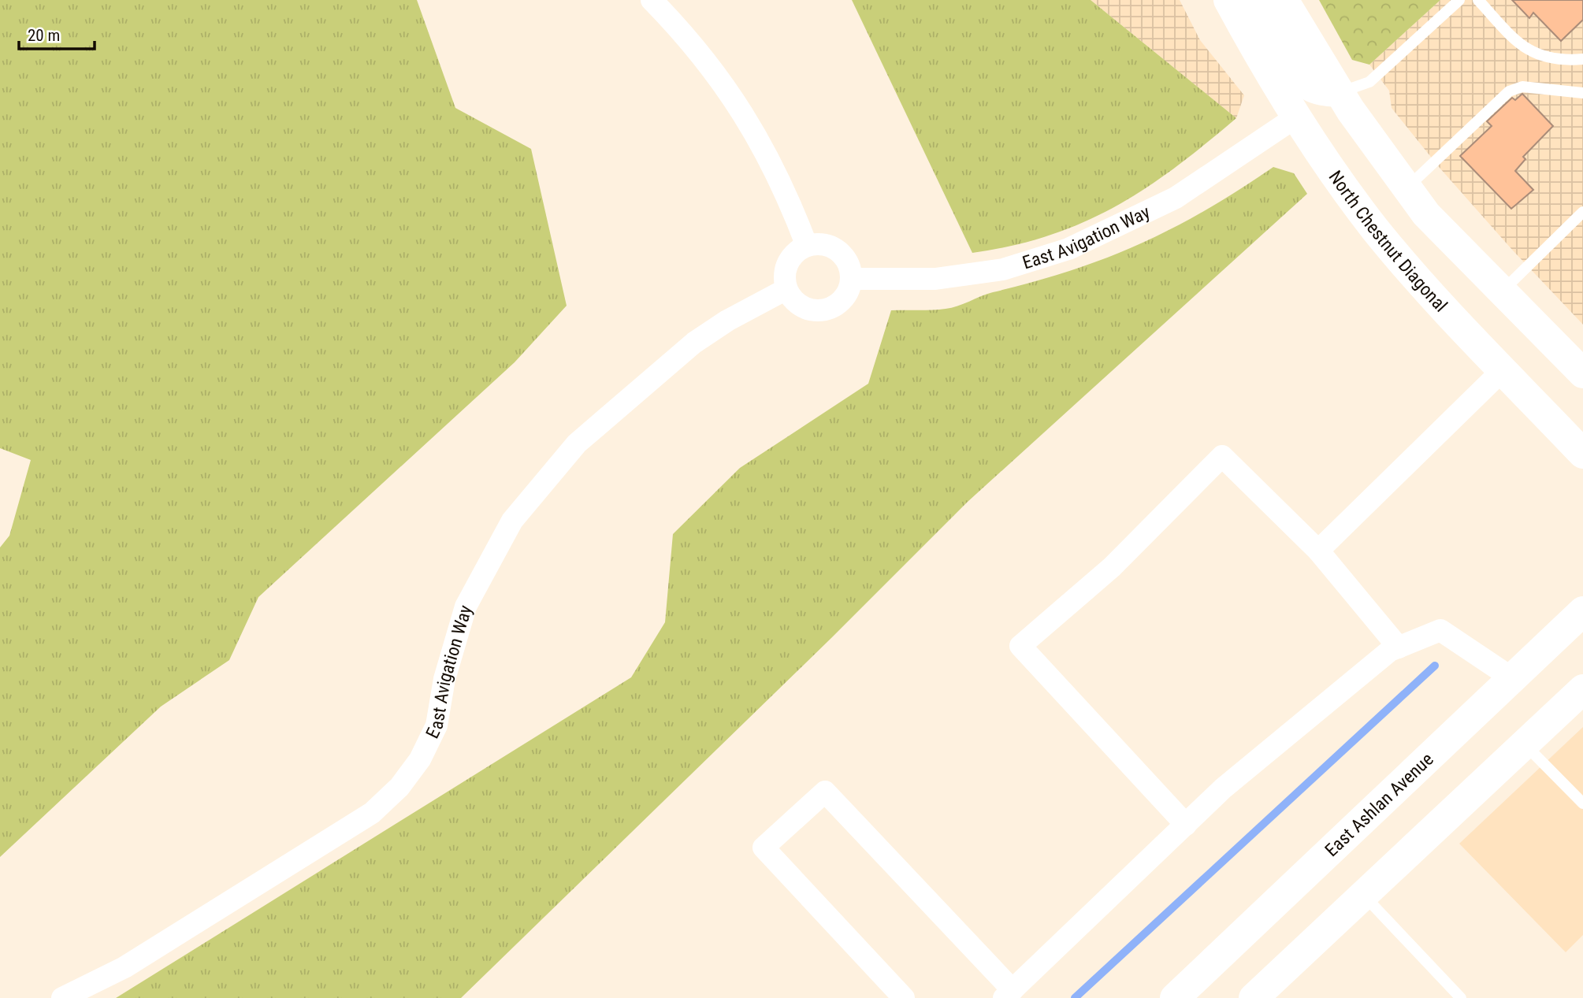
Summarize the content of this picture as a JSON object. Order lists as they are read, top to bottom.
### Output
{
  "streets": {
    "main road": ["North Chestnut Diagonal", "East Ashlan Avenue"],
    "street": ["East Avigation Way"]
  },
  "crossings": [
    ["East Avigation Way", "North Chestnut Diagonal"]
  ],
  "scale_bar": "20 m"
}
